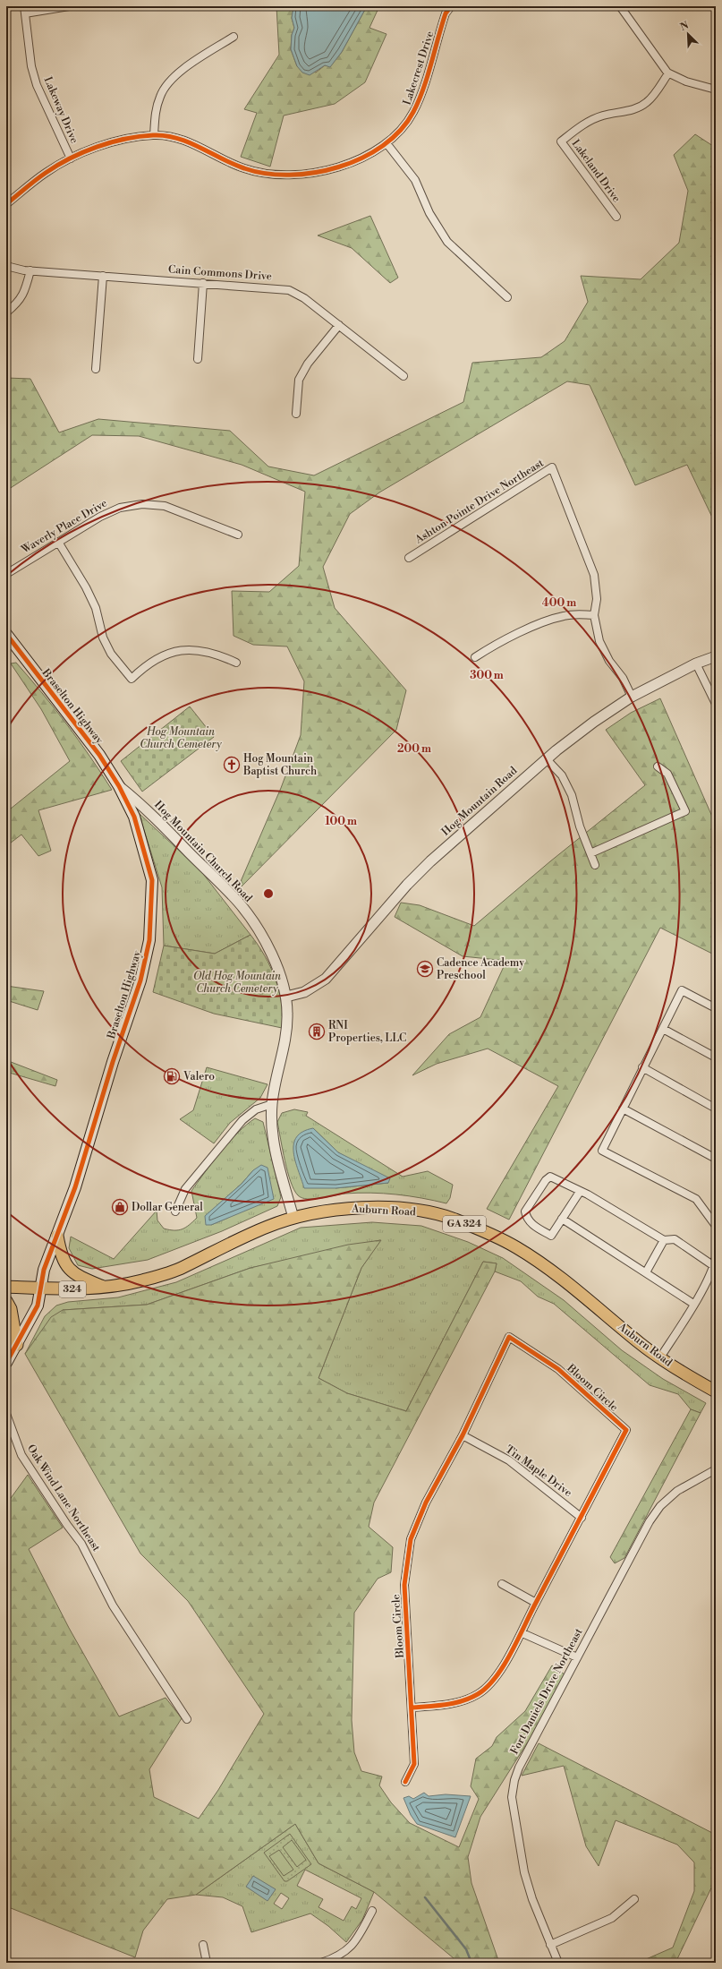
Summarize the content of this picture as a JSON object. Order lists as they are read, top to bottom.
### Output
{
  "streets": {
    "main road": [
      "Braselton Highway",
      "Auburn Road",
      "GA 324",
      "324"
    ],
    "street": [
      "Lakecrest Drive",
      "Lakeway Drive",
      "Lakeland Drive",
      "Cain Commons Drive",
      "Ashton Pointe Drive Northeast",
      "Waverly Place Drive",
      "Hog Mountain Road",
      "Hog Mountain Church Road",
      "Bloom Circle",
      "Tin Maple Drive",
      "Oak Wind Lane Northeast",
      "Fort Daniels Drive Northeast"
    ]
  },
  "crossings": [
    ["Lakecrest Drive", "Lakeway Drive"],
    ["Ashton Pointe Drive Northeast", "Hog Mountain Road"],
    ["Braselton Highway", "Hog Mountain Church Road"],
    ["Braselton Highway", "324"],
    ["Hog Mountain Road", "Hog Mountain Church Road"],
    ["Hog Mountain Church Road", "Auburn Road"],
    ["Auburn Road", "324"],
    ["Bloom Circle", "Tin Maple Drive"]
  ],
  "parks": ["Hog Mountain Church Cemetery", "Old Hog Mountain Church Cemetery"],
  "places": {
    "church": ["Hog Mountain Baptist Church"],
    "school or university": ["Cadence Academy Preschool"],
    "building": ["RNI Properties, LLC"],
    "fuel station": ["Valero"],
    "shop": ["Dollar General"]
  },
  "north": "top left",
  "rings": [
    "400 m",
    "300 m",
    "200 m",
    "100 m"
  ]
}
